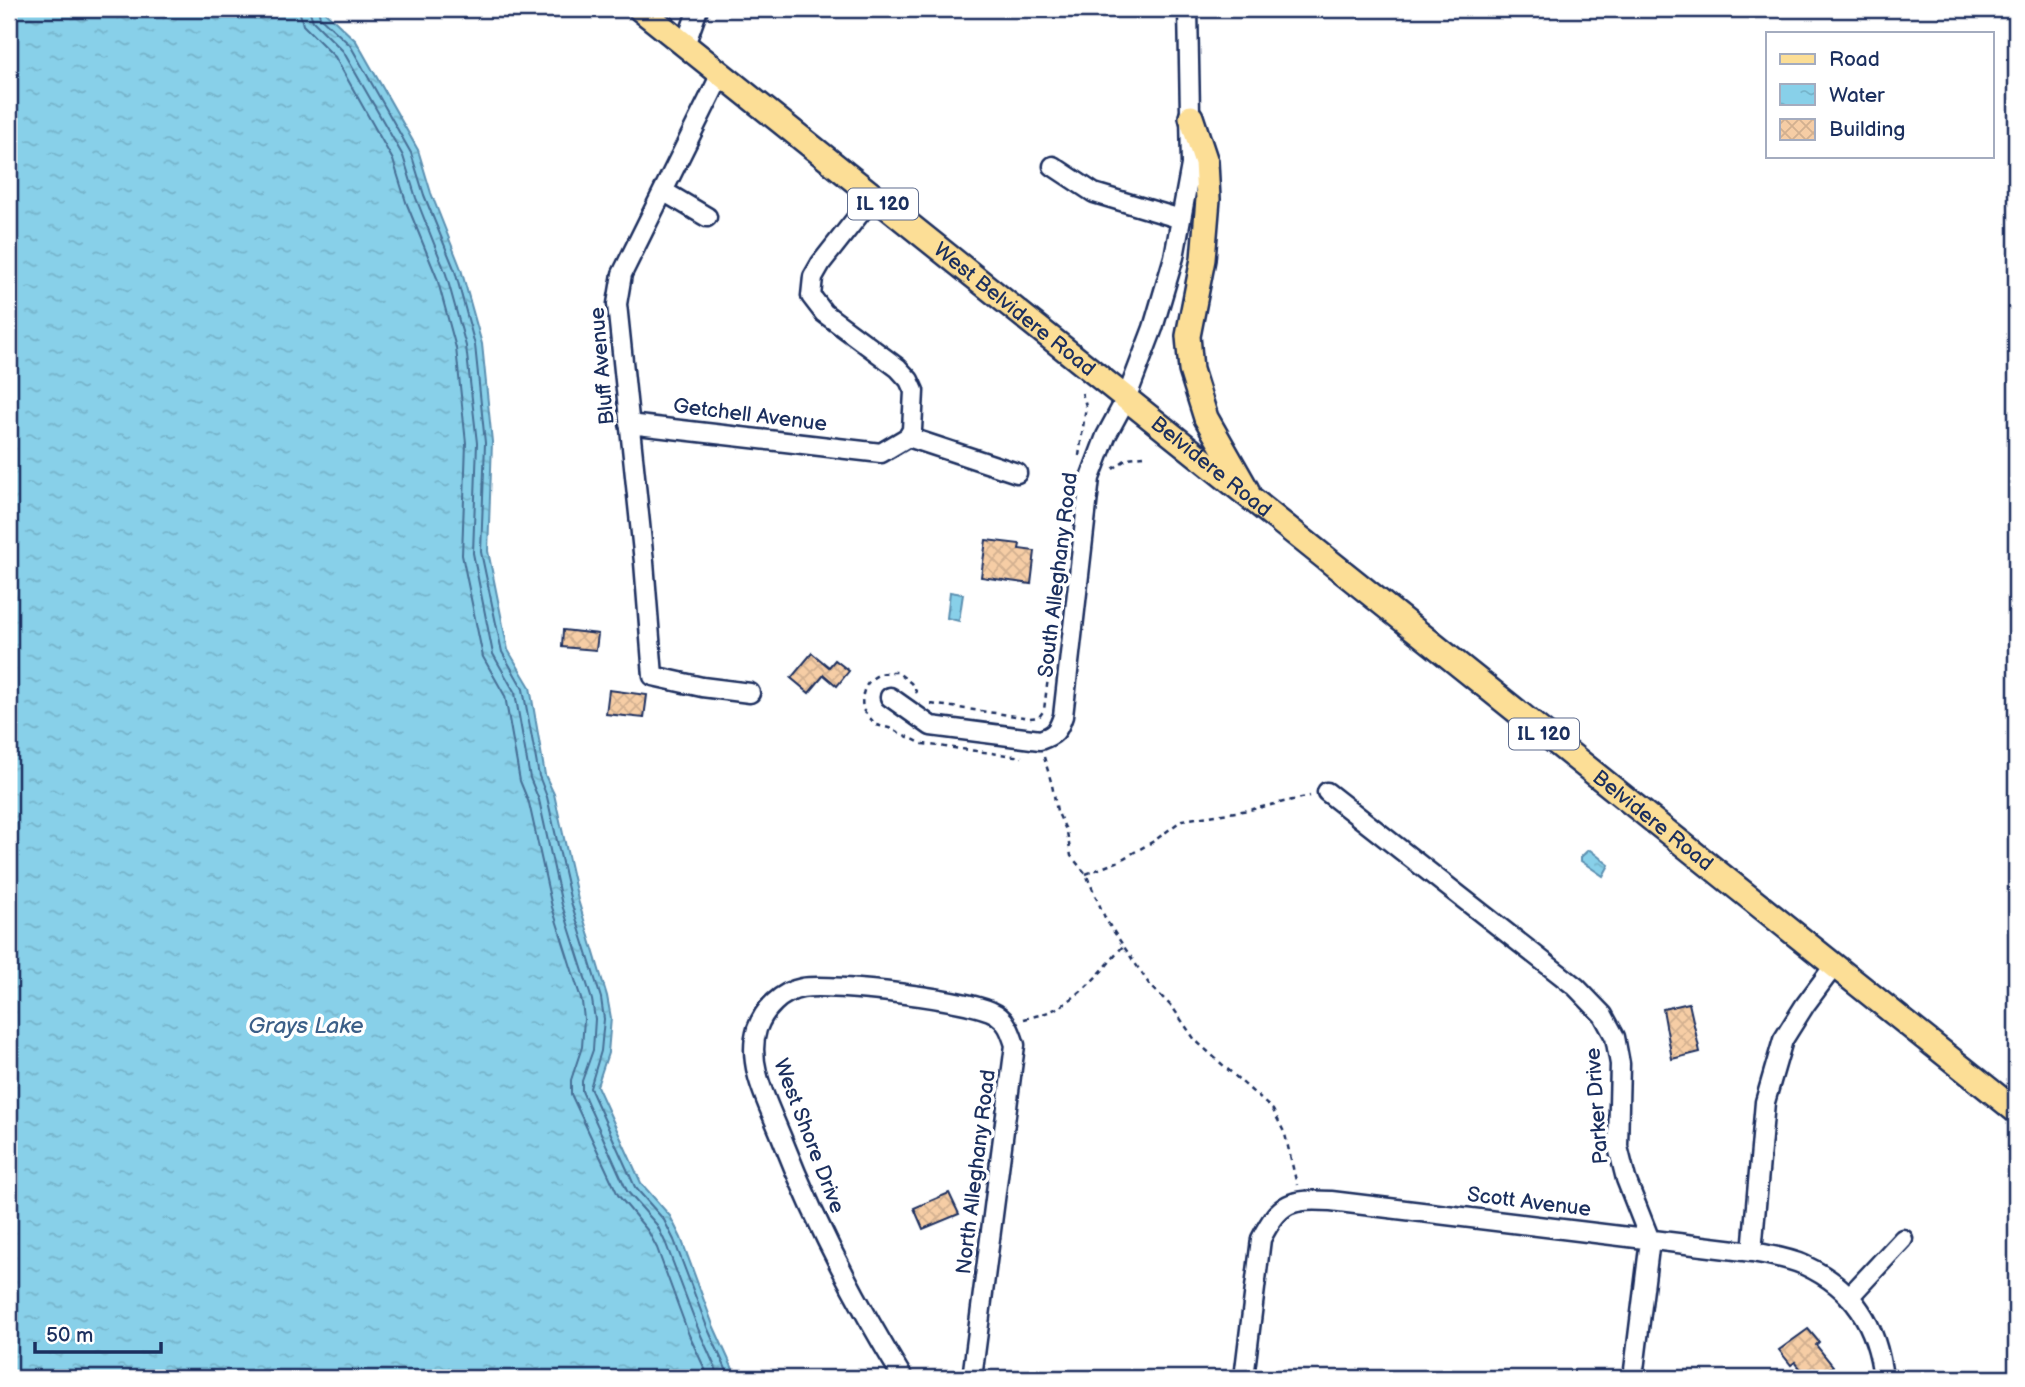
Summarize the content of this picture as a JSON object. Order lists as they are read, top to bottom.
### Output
{
  "streets": {
    "main road": ["IL 120", "West Belvidere Road", "Belvidere Road"],
    "street": [
      "Bluff Avenue",
      "Getchell Avenue",
      "South Alleghany Road",
      "Parker Drive",
      "West Shore Drive",
      "North Alleghany Road",
      "Scott Avenue"
    ]
  },
  "crossings": [
    ["West Belvidere Road", "Bluff Avenue"],
    ["West Belvidere Road", "Belvidere Road"],
    ["West Belvidere Road", "South Alleghany Road"],
    ["Bluff Avenue", "Getchell Avenue"],
    ["Belvidere Road", "South Alleghany Road"],
    ["Parker Drive", "Scott Avenue"],
    ["West Shore Drive", "North Alleghany Road"]
  ],
  "water": ["Grays Lake"],
  "legend": ["Road", "Water", "Building"],
  "scale_bar": "50 m"
}
